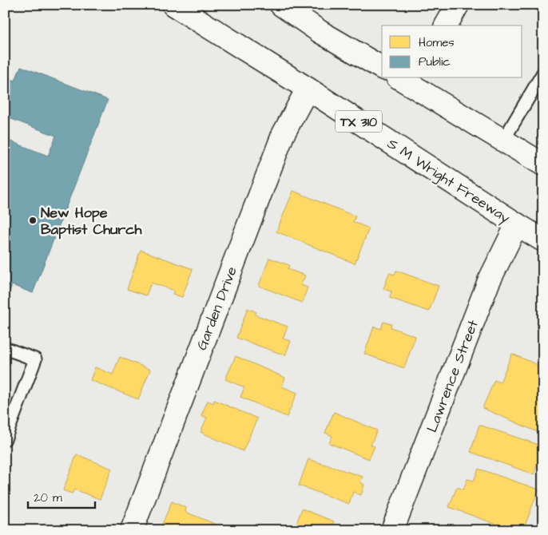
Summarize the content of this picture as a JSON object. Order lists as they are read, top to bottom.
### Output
{
  "streets": {
    "street": [
      "TX 310",
      "S M Wright Freeway",
      "Garden Drive",
      "Lawrence Street"
    ]
  },
  "crossings": [
    ["S M Wright Freeway", "Garden Drive"],
    ["S M Wright Freeway", "Lawrence Street"]
  ],
  "places": ["New Hope Baptist Church"],
  "legend": ["Homes", "Public"],
  "scale_bar": "20 m"
}
